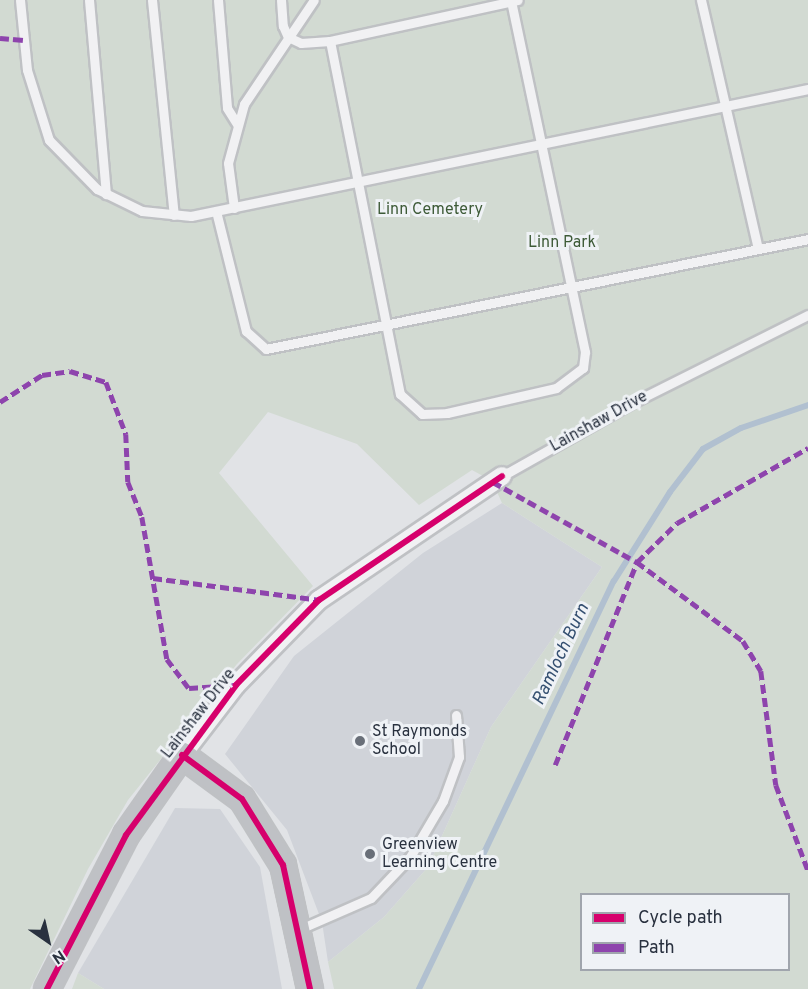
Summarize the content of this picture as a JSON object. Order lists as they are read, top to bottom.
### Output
{
  "streets": {
    "street": ["Lainshaw Drive"]
  },
  "water": ["Ramloch Burn"],
  "parks": ["Linn Cemetery", "Linn Park"],
  "places": ["St Raymonds School", "Greenview Learning Centre"],
  "legend": ["Cycle path", "Path"],
  "north": "bottom right"
}
